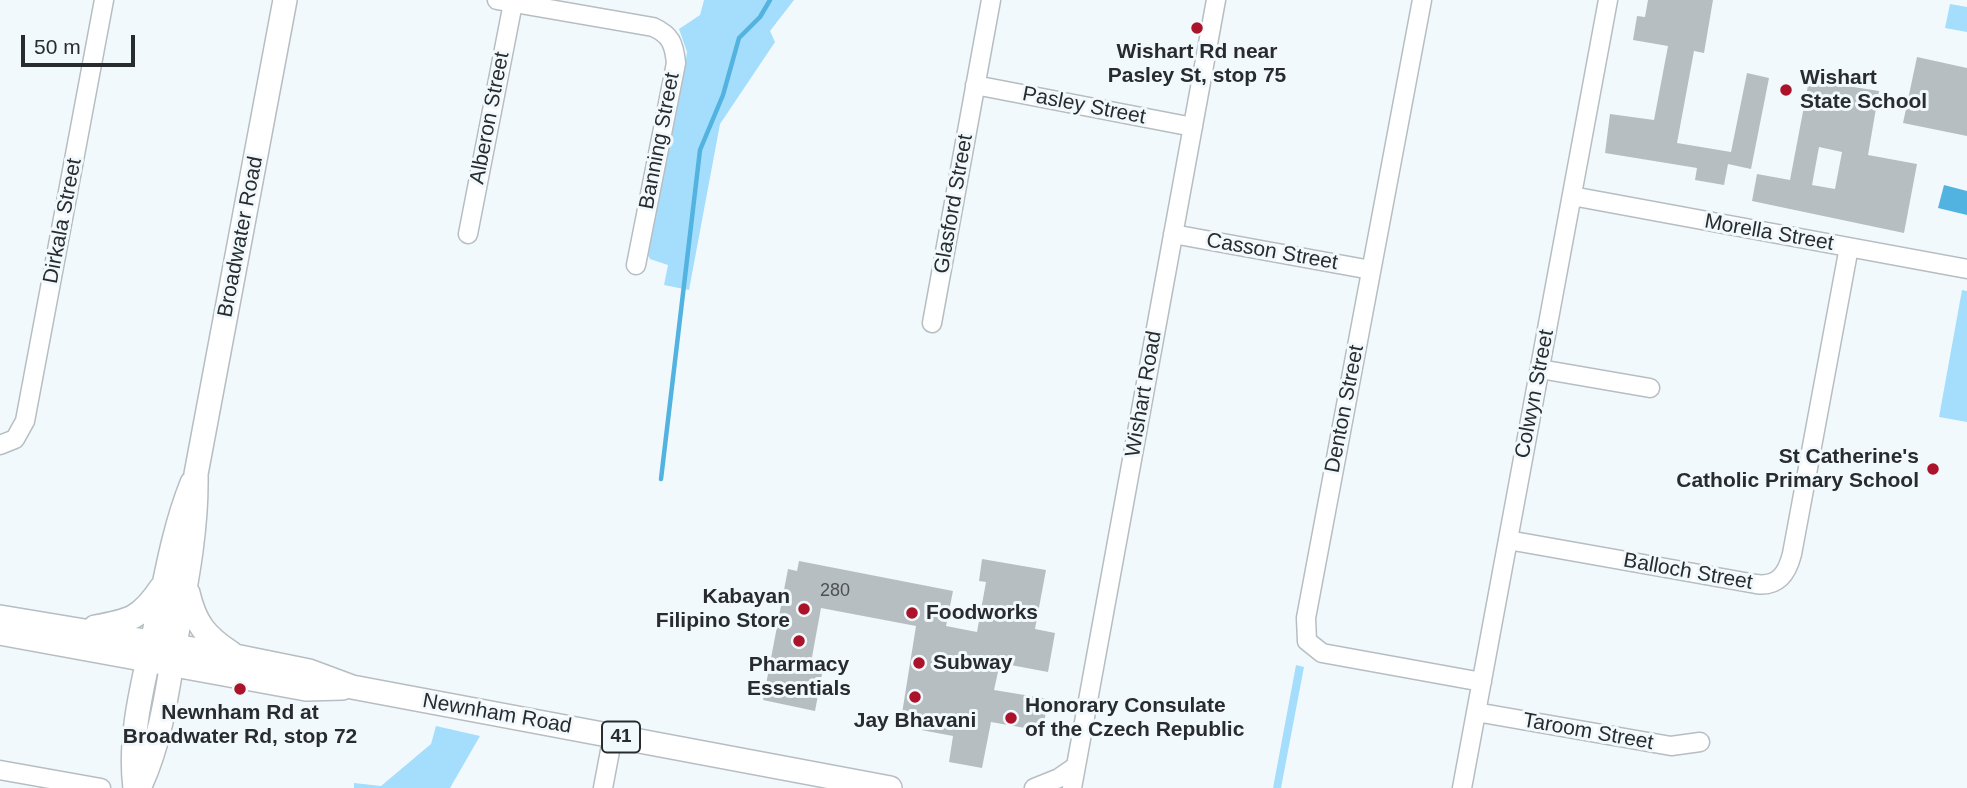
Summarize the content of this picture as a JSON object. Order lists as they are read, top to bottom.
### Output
{
  "streets": {
    "main road": ["Broadwater Road", "Newnham Road", "41"],
    "street": [
      "Pasley Street",
      "Alberon Street",
      "Banning Street",
      "Glasford Street",
      "Dirkala Street",
      "Morella Street",
      "Casson Street",
      "Wishart Road",
      "Colwyn Street",
      "Denton Street",
      "Balloch Street",
      "Taroom Street"
    ]
  },
  "crossings": [
    ["Pasley Street", "Glasford Street"],
    ["Pasley Street", "Wishart Road"],
    ["Alberon Street", "Banning Street"],
    ["Morella Street", "Colwyn Street"],
    ["Morella Street", "Balloch Street"],
    ["Broadwater Road", "Newnham Road"],
    ["Casson Street", "Wishart Road"],
    ["Casson Street", "Denton Street"],
    ["Colwyn Street", "Denton Street"],
    ["Colwyn Street", "Balloch Street"],
    ["Colwyn Street", "Taroom Street"]
  ],
  "places": [
    "Wishart Rd near Pasley St, stop 75",
    "Wishart State School",
    "St Catherine's Catholic Primary School",
    "Kabayan Filipino Store",
    "Foodworks",
    "Pharmacy Essentials",
    "Subway",
    "Newnham Rd at Broadwater Rd, stop 72",
    "Jay Bhavani",
    "Honorary Consulate of the Czech Republic"
  ],
  "house_numbers": ["280"],
  "scale_bar": "50 m"
}
